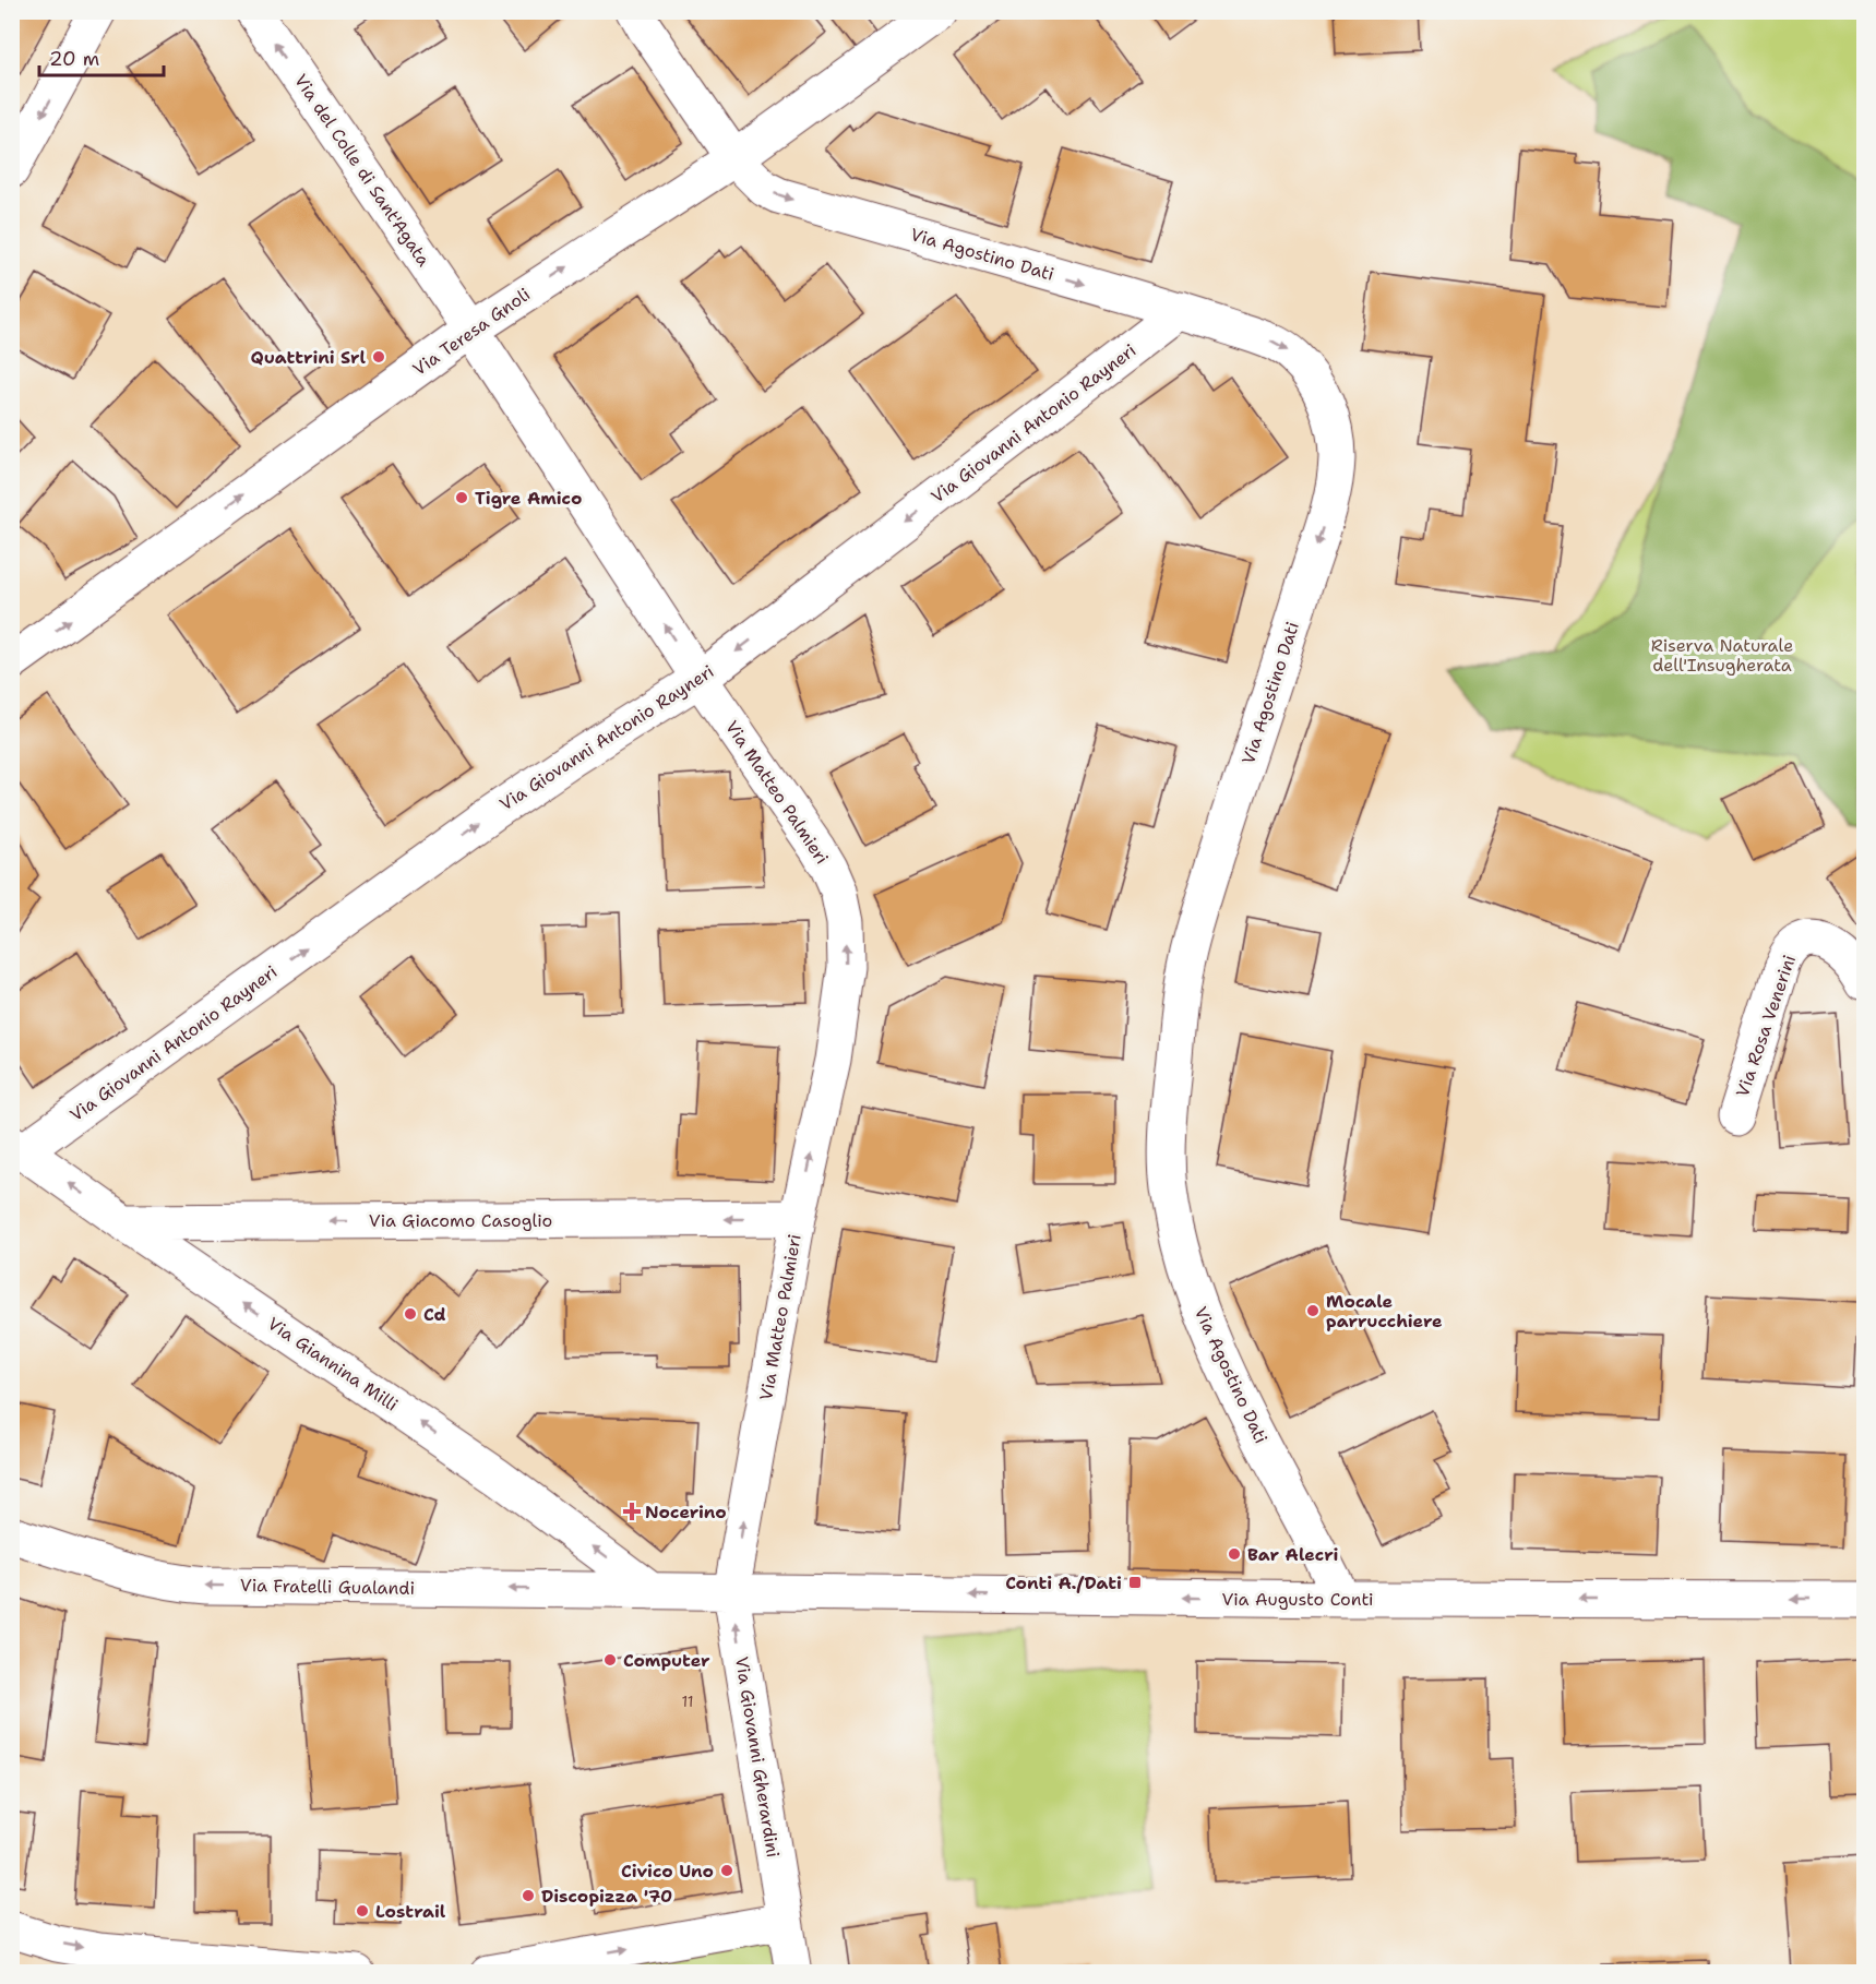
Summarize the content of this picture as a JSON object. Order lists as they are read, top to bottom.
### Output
{
  "streets": {
    "street": [
      "Via del Colle di Sant'Agata",
      "Via Agostino Dati",
      "Via Teresa Gnoli",
      "Via Giovanni Antonio Rayneri",
      "Via Matteo Palmieri",
      "Via Rosa Venerini",
      "Via Giacomo Casoglio",
      "Via Giannina Milli",
      "Via Fratelli Gualandi",
      "Via Augusto Conti",
      "Via Giovanni Gherardini"
    ]
  },
  "crossings": [
    ["Via del Colle di Sant'Agata", "Via Teresa Gnoli"],
    ["Via del Colle di Sant'Agata", "Via Matteo Palmieri"],
    ["Via Agostino Dati", "Via Teresa Gnoli"],
    ["Via Agostino Dati", "Via Giovanni Antonio Rayneri"],
    ["Via Agostino Dati", "Via Augusto Conti"],
    ["Via Teresa Gnoli", "Via Matteo Palmieri"],
    ["Via Giovanni Antonio Rayneri", "Via Matteo Palmieri"],
    ["Via Giovanni Antonio Rayneri", "Via Giannina Milli"],
    ["Via Matteo Palmieri", "Via Giacomo Casoglio"],
    ["Via Matteo Palmieri", "Via Fratelli Gualandi"],
    ["Via Matteo Palmieri", "Via Augusto Conti"],
    ["Via Matteo Palmieri", "Via Giovanni Gherardini"],
    ["Via Giacomo Casoglio", "Via Giannina Milli"],
    ["Via Giannina Milli", "Via Fratelli Gualandi"],
    ["Via Fratelli Gualandi", "Via Augusto Conti"],
    ["Via Fratelli Gualandi", "Via Giovanni Gherardini"],
    ["Via Augusto Conti", "Via Giovanni Gherardini"]
  ],
  "one_way": [
    "Via del Colle di Sant'Agata",
    "Via Agostino Dati",
    "Via Teresa Gnoli",
    "Via Matteo Palmieri",
    "Via Giacomo Casoglio",
    "Via Giannina Milli",
    "Via Fratelli Gualandi",
    "Via Augusto Conti",
    "Via Giovanni Gherardini"
  ],
  "parks": ["Riserva Naturale dell'Insugherata"],
  "places": {
    "other": [
      "Quattrini Srl",
      "Tigre Amico",
      "Mocale parrucchiere",
      "Cd",
      "Bar Alecri",
      "Computer",
      "Civico Uno",
      "Discopizza '70",
      "Lostrail"
    ],
    "health": ["Nocerino"],
    "transit": ["Conti A./Dati"]
  },
  "house_numbers": ["11"],
  "scale_bar": "20 m"
}
